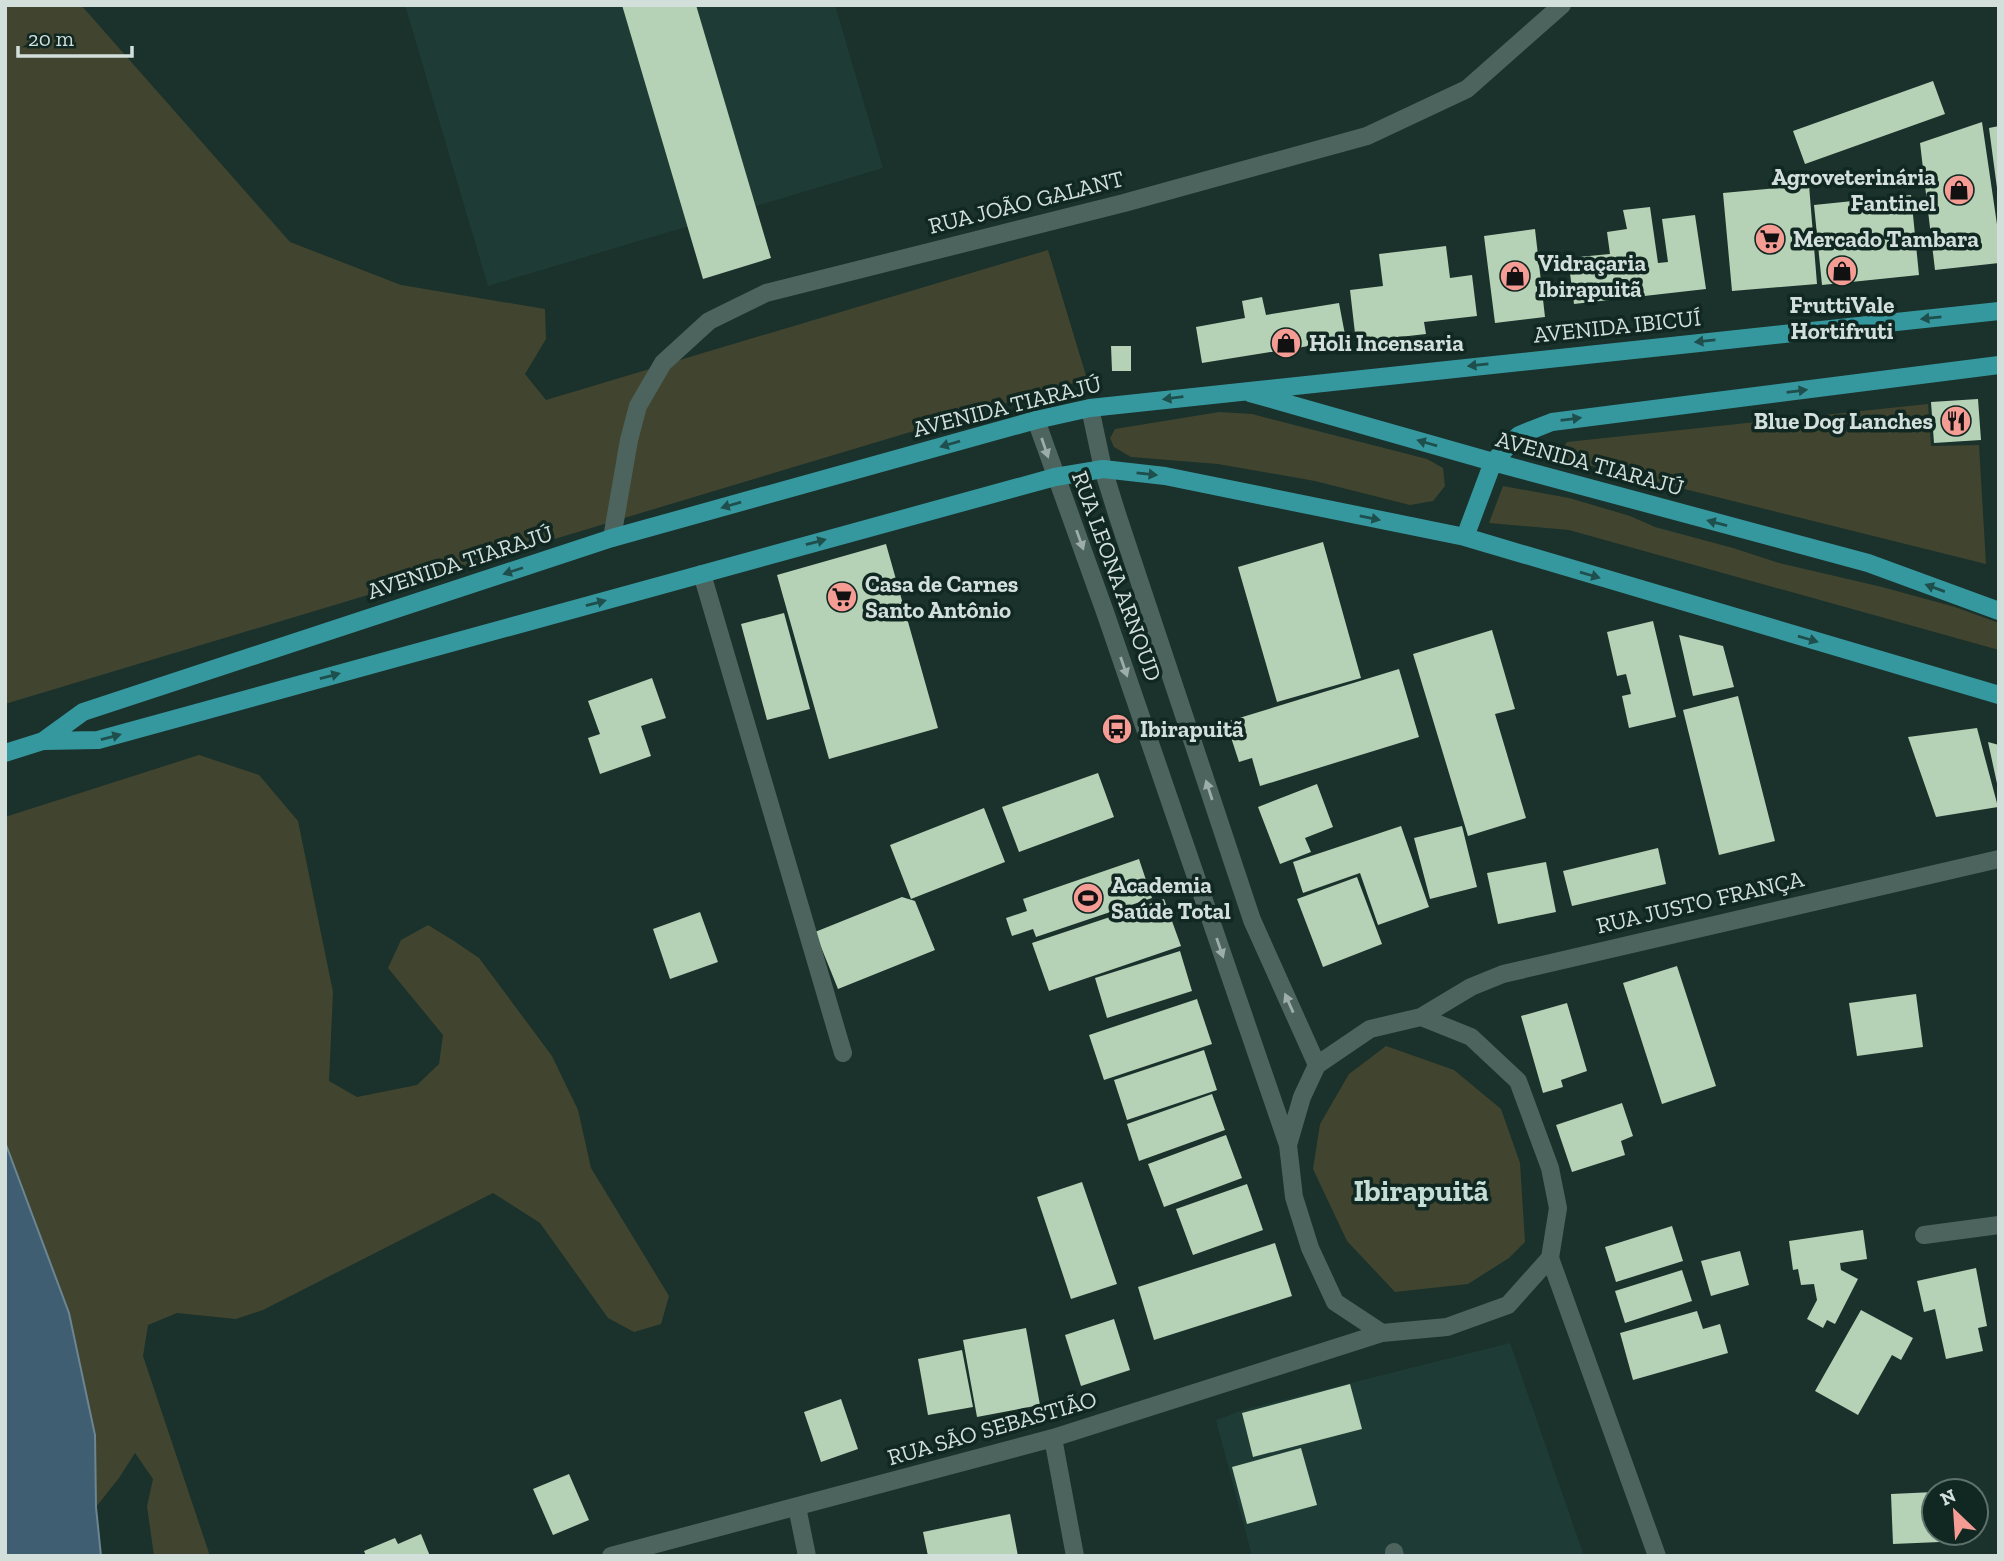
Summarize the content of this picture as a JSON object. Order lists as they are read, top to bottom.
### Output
{
  "streets": {
    "main road": ["AVENIDA IBICUÍ", "AVENIDA TIARAJÚ"],
    "street": [
      "RUA JOÃO GALANT",
      "RUA LEONA ARNOUD",
      "RUA JUSTO FRANÇA",
      "RUA SÃO SEBASTIÃO"
    ]
  },
  "crossings": [
    ["RUA JOÃO GALANT", "AVENIDA TIARAJÚ"],
    ["AVENIDA IBICUÍ", "AVENIDA TIARAJÚ"],
    ["AVENIDA TIARAJÚ", "RUA LEONA ARNOUD"],
    ["RUA LEONA ARNOUD", "RUA JUSTO FRANÇA"]
  ],
  "districts": ["Ibirapuitã"],
  "places": {
    "shop": [
      "Agroveterinária Fantinel",
      "FruttiVale Hortifruti",
      "Vidraçaria Ibirapuitã",
      "Holi Incensaria"
    ],
    "supermarket": ["Mercado Tambara", "Casa de Carnes Santo Antônio"],
    "restaurant": ["Blue Dog Lanches"],
    "bus stop": ["Ibirapuitã"],
    "sports": ["Academia Saúde Total"]
  },
  "scale_bar": "20 m",
  "north": "top left"
}
